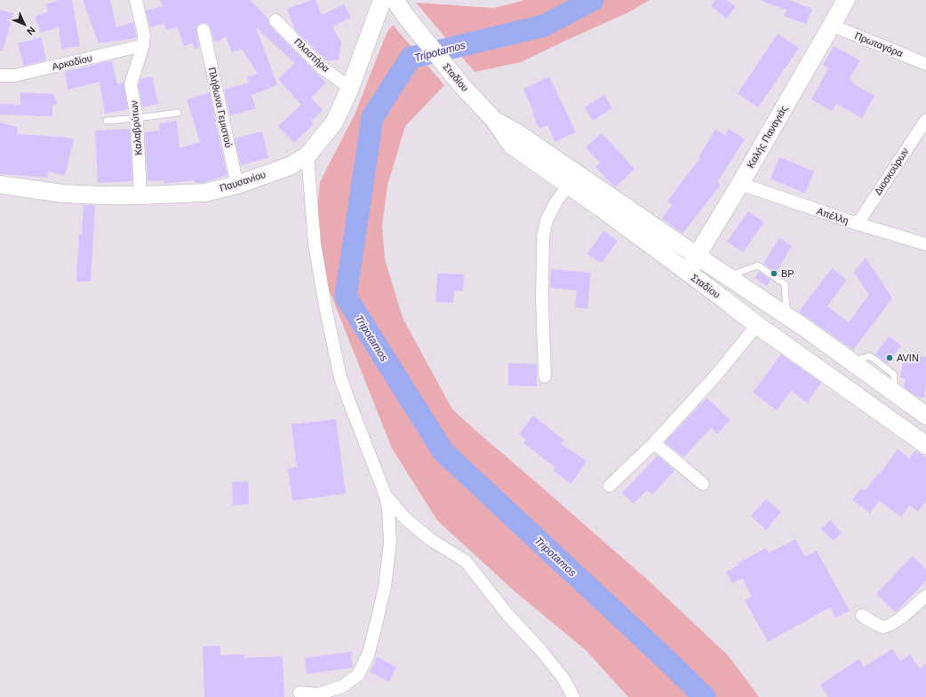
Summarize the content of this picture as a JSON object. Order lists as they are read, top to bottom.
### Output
{
  "streets": {
    "main road": ["Σταδίου", "Καλής Παναγιάς", "Παυσανίου"],
    "street": [
      "Πρωταγόρα",
      "Πλαστήρα",
      "Αρκαδίου",
      "Πλήθωνα Γεμιστού",
      "Καλαβρύτων",
      "Διοσκούρων",
      "Απέλλη"
    ]
  },
  "crossings": [
    ["Πρωταγόρα", "Καλής Παναγιάς"],
    ["Πλαστήρα", "Παυσανίου"],
    ["Αρκαδίου", "Καλαβρύτων"],
    ["Σταδίου", "Καλής Παναγιάς"],
    ["Πλήθωνα Γεμιστού", "Παυσανίου"],
    ["Καλαβρύτων", "Παυσανίου"],
    ["Καλής Παναγιάς", "Απέλλη"],
    ["Διοσκούρων", "Απέλλη"]
  ],
  "water": ["Tripotamos"],
  "places": ["BP", "AVIN"],
  "north": "bottom right"
}
